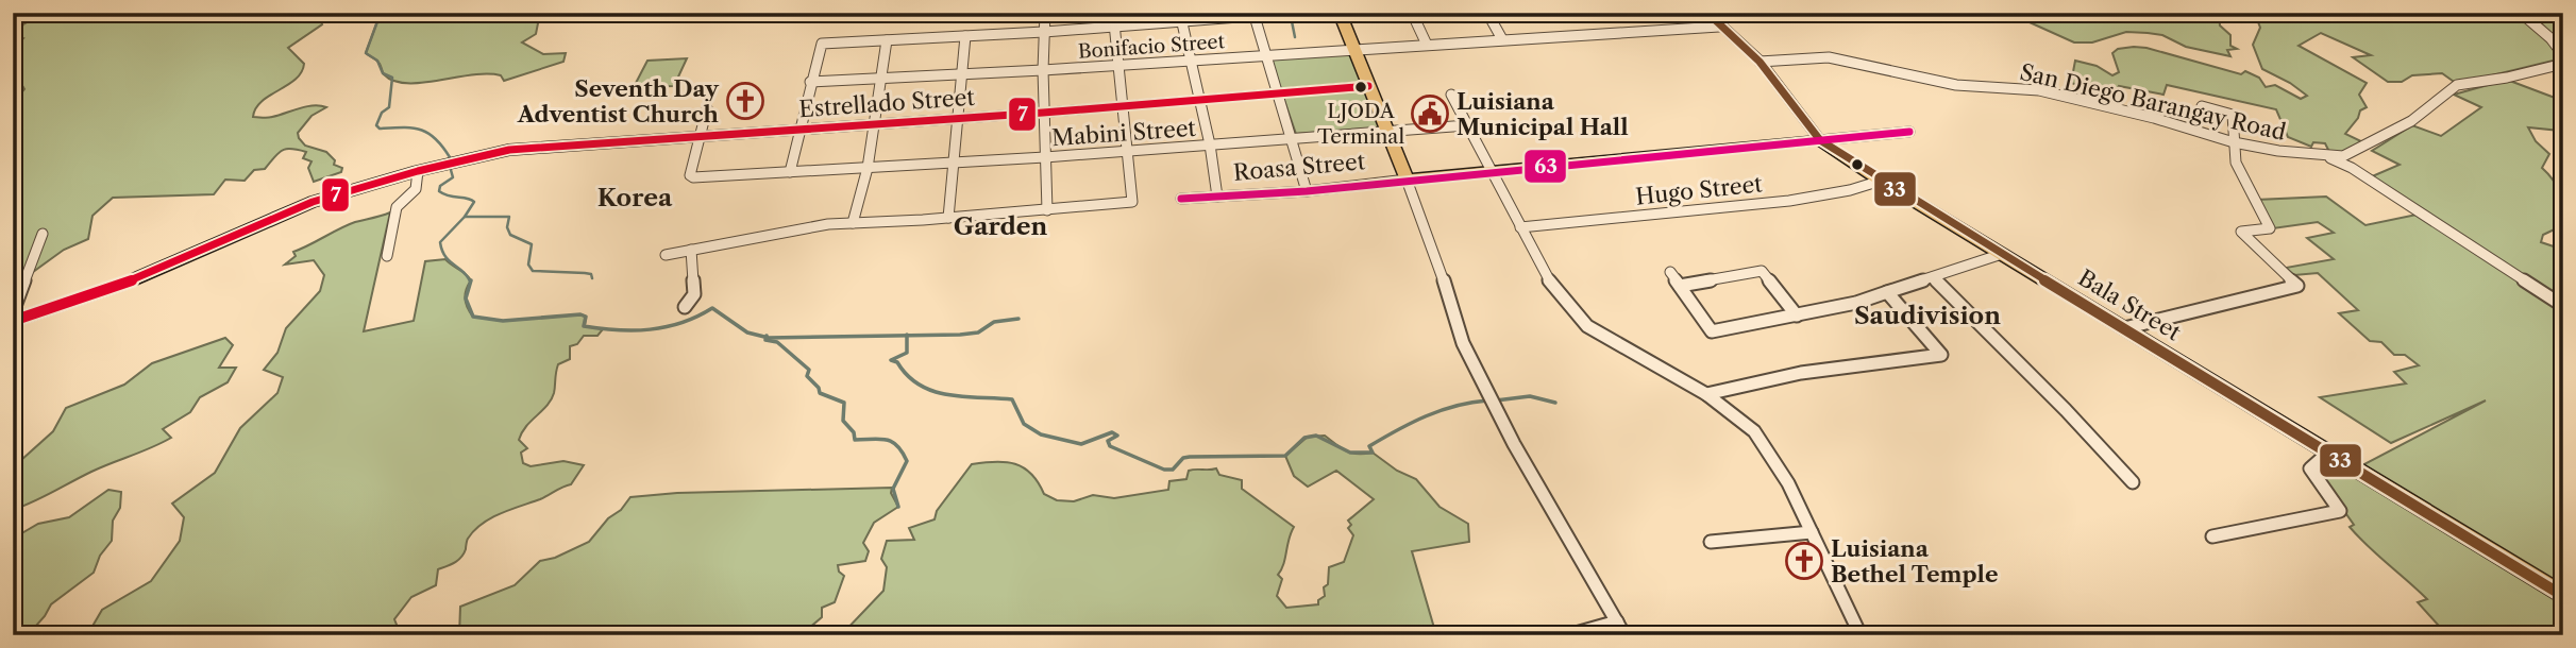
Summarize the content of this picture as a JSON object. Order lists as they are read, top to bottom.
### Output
{
  "streets": {
    "main road": ["Roasa Street", "Bala Street"],
    "street": [
      "Bonifacio Street",
      "San Diego Barangay Road",
      "Estrellado Street",
      "Mabini Street",
      "Hugo Street"
    ]
  },
  "crossings": [
    ["Bonifacio Street", "Bala Street"],
    ["San Diego Barangay Road", "Bala Street"],
    ["Estrellado Street", "Mabini Street"],
    ["Roasa Street", "Bala Street"],
    ["Hugo Street", "Bala Street"]
  ],
  "districts": ["Korea", "Garden", "Saudivision"],
  "places": {
    "other": ["LJODA Terminal"],
    "church": ["Seventh Day Adventist Church", "Luisiana Bethel Temple"],
    "public building": ["Luisiana Municipal Hall"]
  },
  "lines": ["transit line 33", "transit line 7", "transit line 63"]
}
